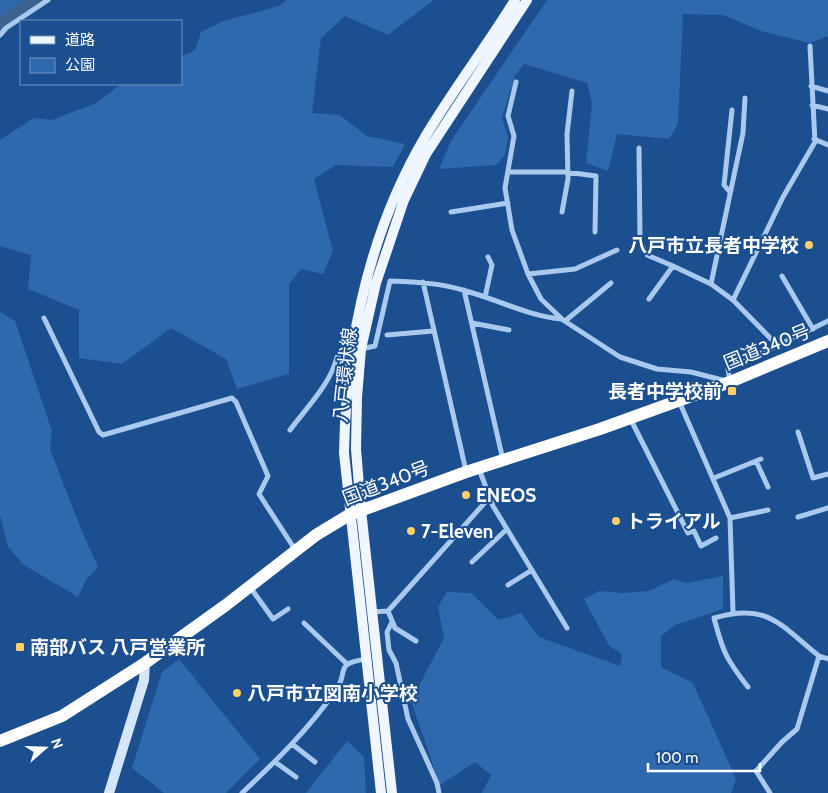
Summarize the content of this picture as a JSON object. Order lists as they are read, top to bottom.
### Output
{
  "streets": {
    "highway": ["国道340号"],
    "main road": ["八戸環状線"]
  },
  "crossings": [
    ["国道340号", "八戸環状線"]
  ],
  "places": {
    "other": [
      "八戸市立長者中学校",
      "ENEOS",
      "トライアル",
      "7-Eleven",
      "八戸市立図南小学校"
    ],
    "transit": ["長者中学校前", "南部バス 八戸営業所"]
  },
  "legend": ["道路", "公園"],
  "scale_bar": "100 m",
  "north": "right"
}
